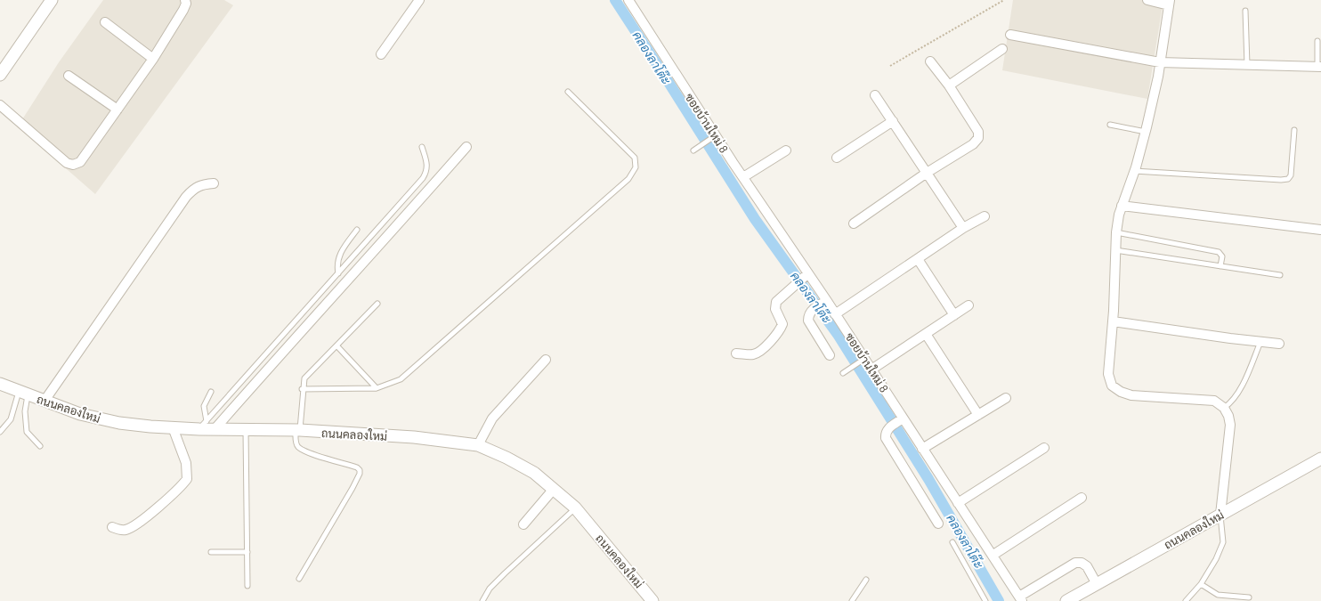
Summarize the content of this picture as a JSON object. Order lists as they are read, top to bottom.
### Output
{
  "streets": {
    "street": ["ซอยบ้านใหม่ 8", "ถนนคลองใหม่"]
  },
  "water": ["คลองลาโต๊ะ"]
}
